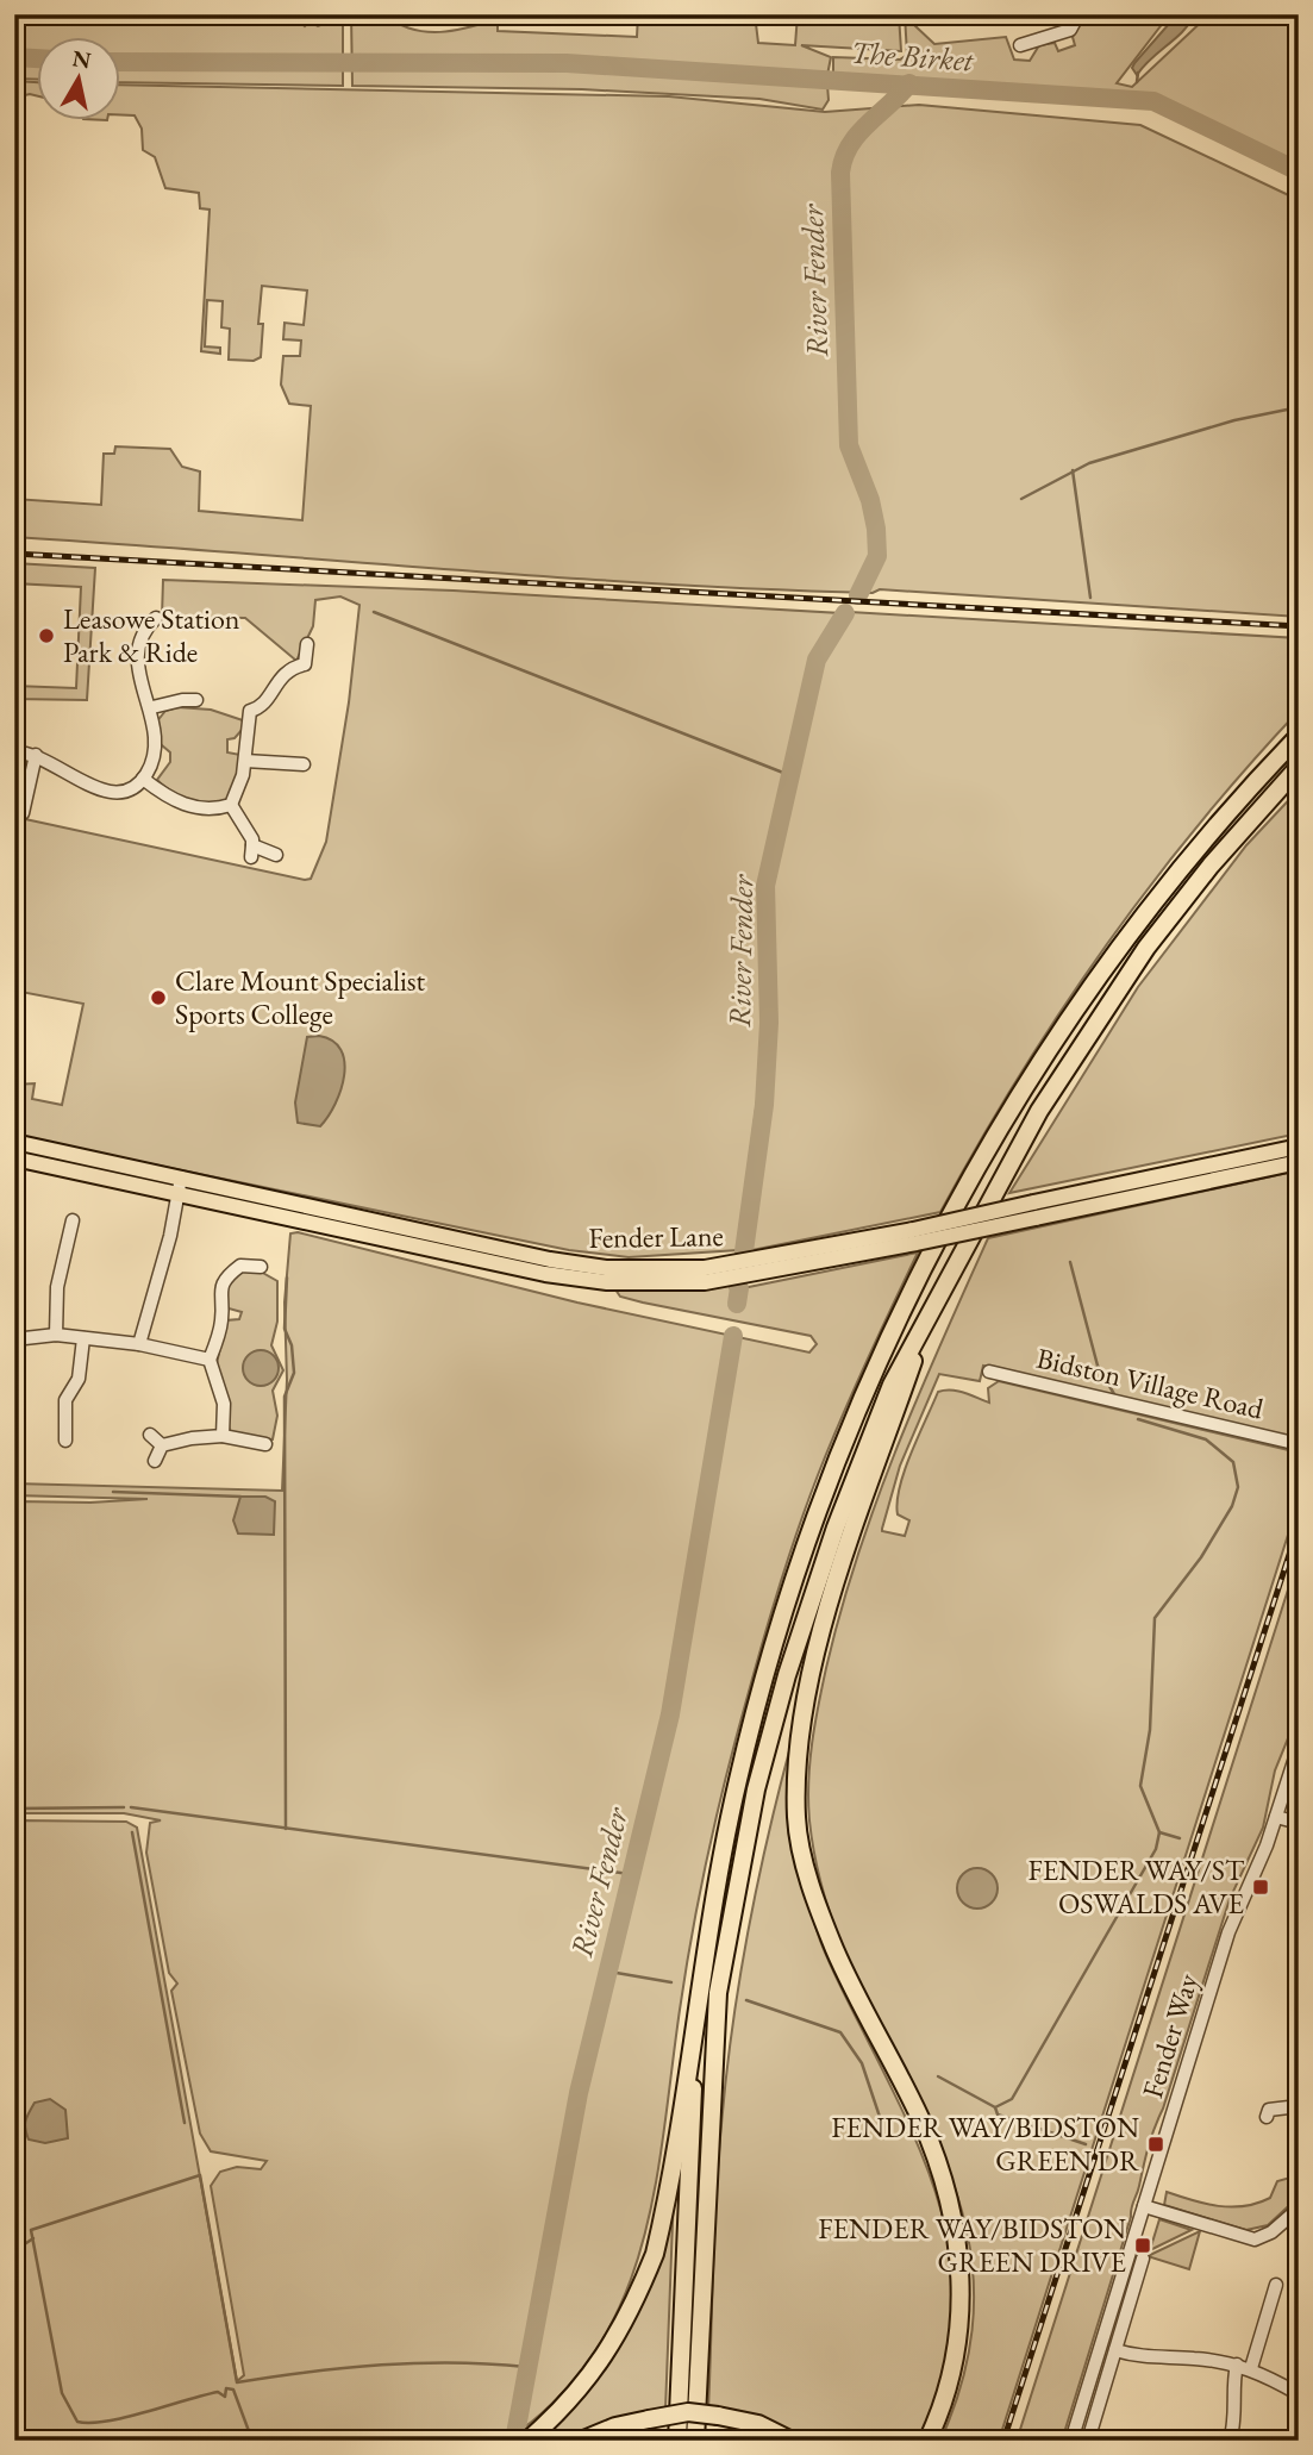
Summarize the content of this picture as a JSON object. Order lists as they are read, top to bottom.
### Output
{
  "streets": {
    "main road": ["Fender Lane"],
    "street": ["Bidston Village Road", "Fender Way"]
  },
  "water": ["The Birket", "River Fender"],
  "places": {
    "other": ["Leasowe Station Park & Ride", "Clare Mount Specialist Sports College"],
    "transit": ["FENDER WAY/ST OSWALDS AVE", "FENDER WAY/BIDSTON GREEN DR", "FENDER WAY/BIDSTON GREEN DRIVE"]
  },
  "north": "top"
}
